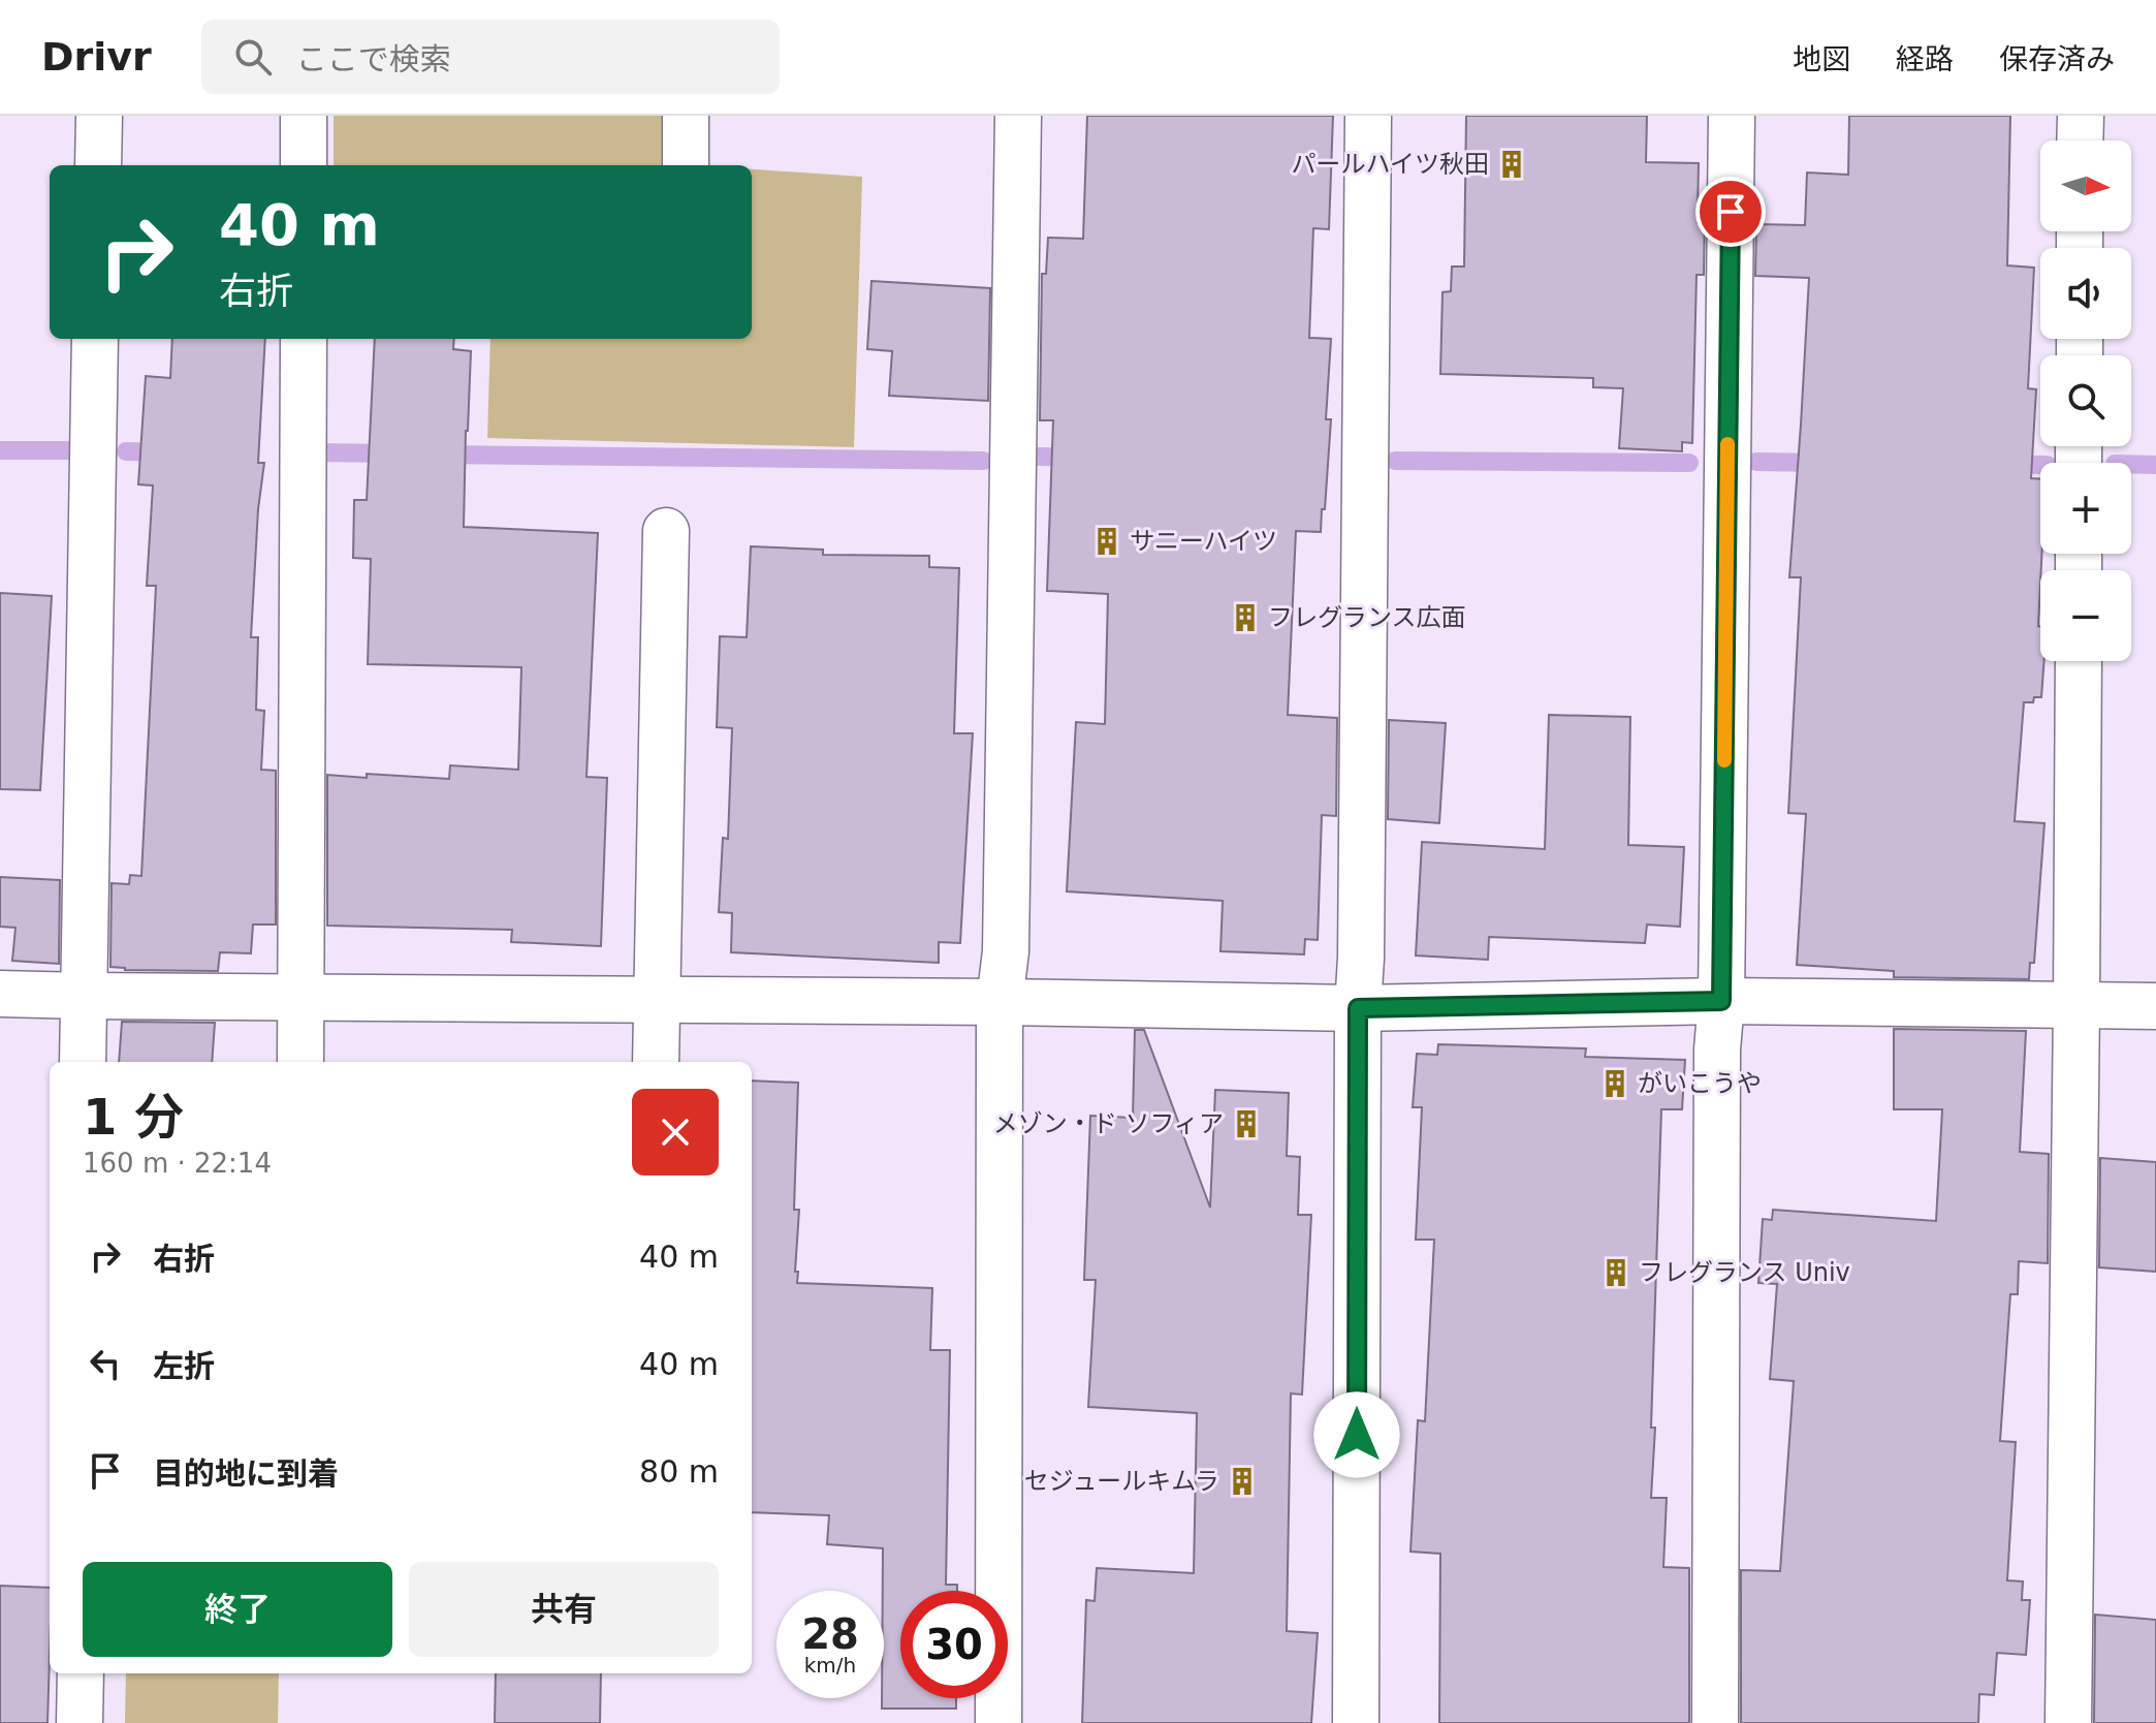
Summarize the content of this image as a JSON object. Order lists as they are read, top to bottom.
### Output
{
  "places": {
    "building": [
      "パールハイツ秋田",
      "サニーハイツ",
      "フレグランス広面",
      "がいこうや",
      "メゾン・ド ソフィア",
      "フレグランス Univ",
      "セジュールキムラ"
    ]
  },
  "north": "right",
  "page": {
    "header": "Drivr",
    "search": "ここで検索",
    "nav": ["地図", "経路", "保存済み"],
    "map_buttons": ["+", "−"],
    "turn": ["40 m", "右折"],
    "heading": ["1 分", "160 m · 22:14"],
    "list": [
      {
        "name": "右折",
        "value": "40 m"
      },
      {
        "name": "左折",
        "value": "40 m"
      },
      {
        "name": "目的地に到着",
        "value": "80 m"
      }
    ],
    "buttons": ["終了", "共有"],
    "speed": "28 km/h",
    "limit": "30"
  }
}
